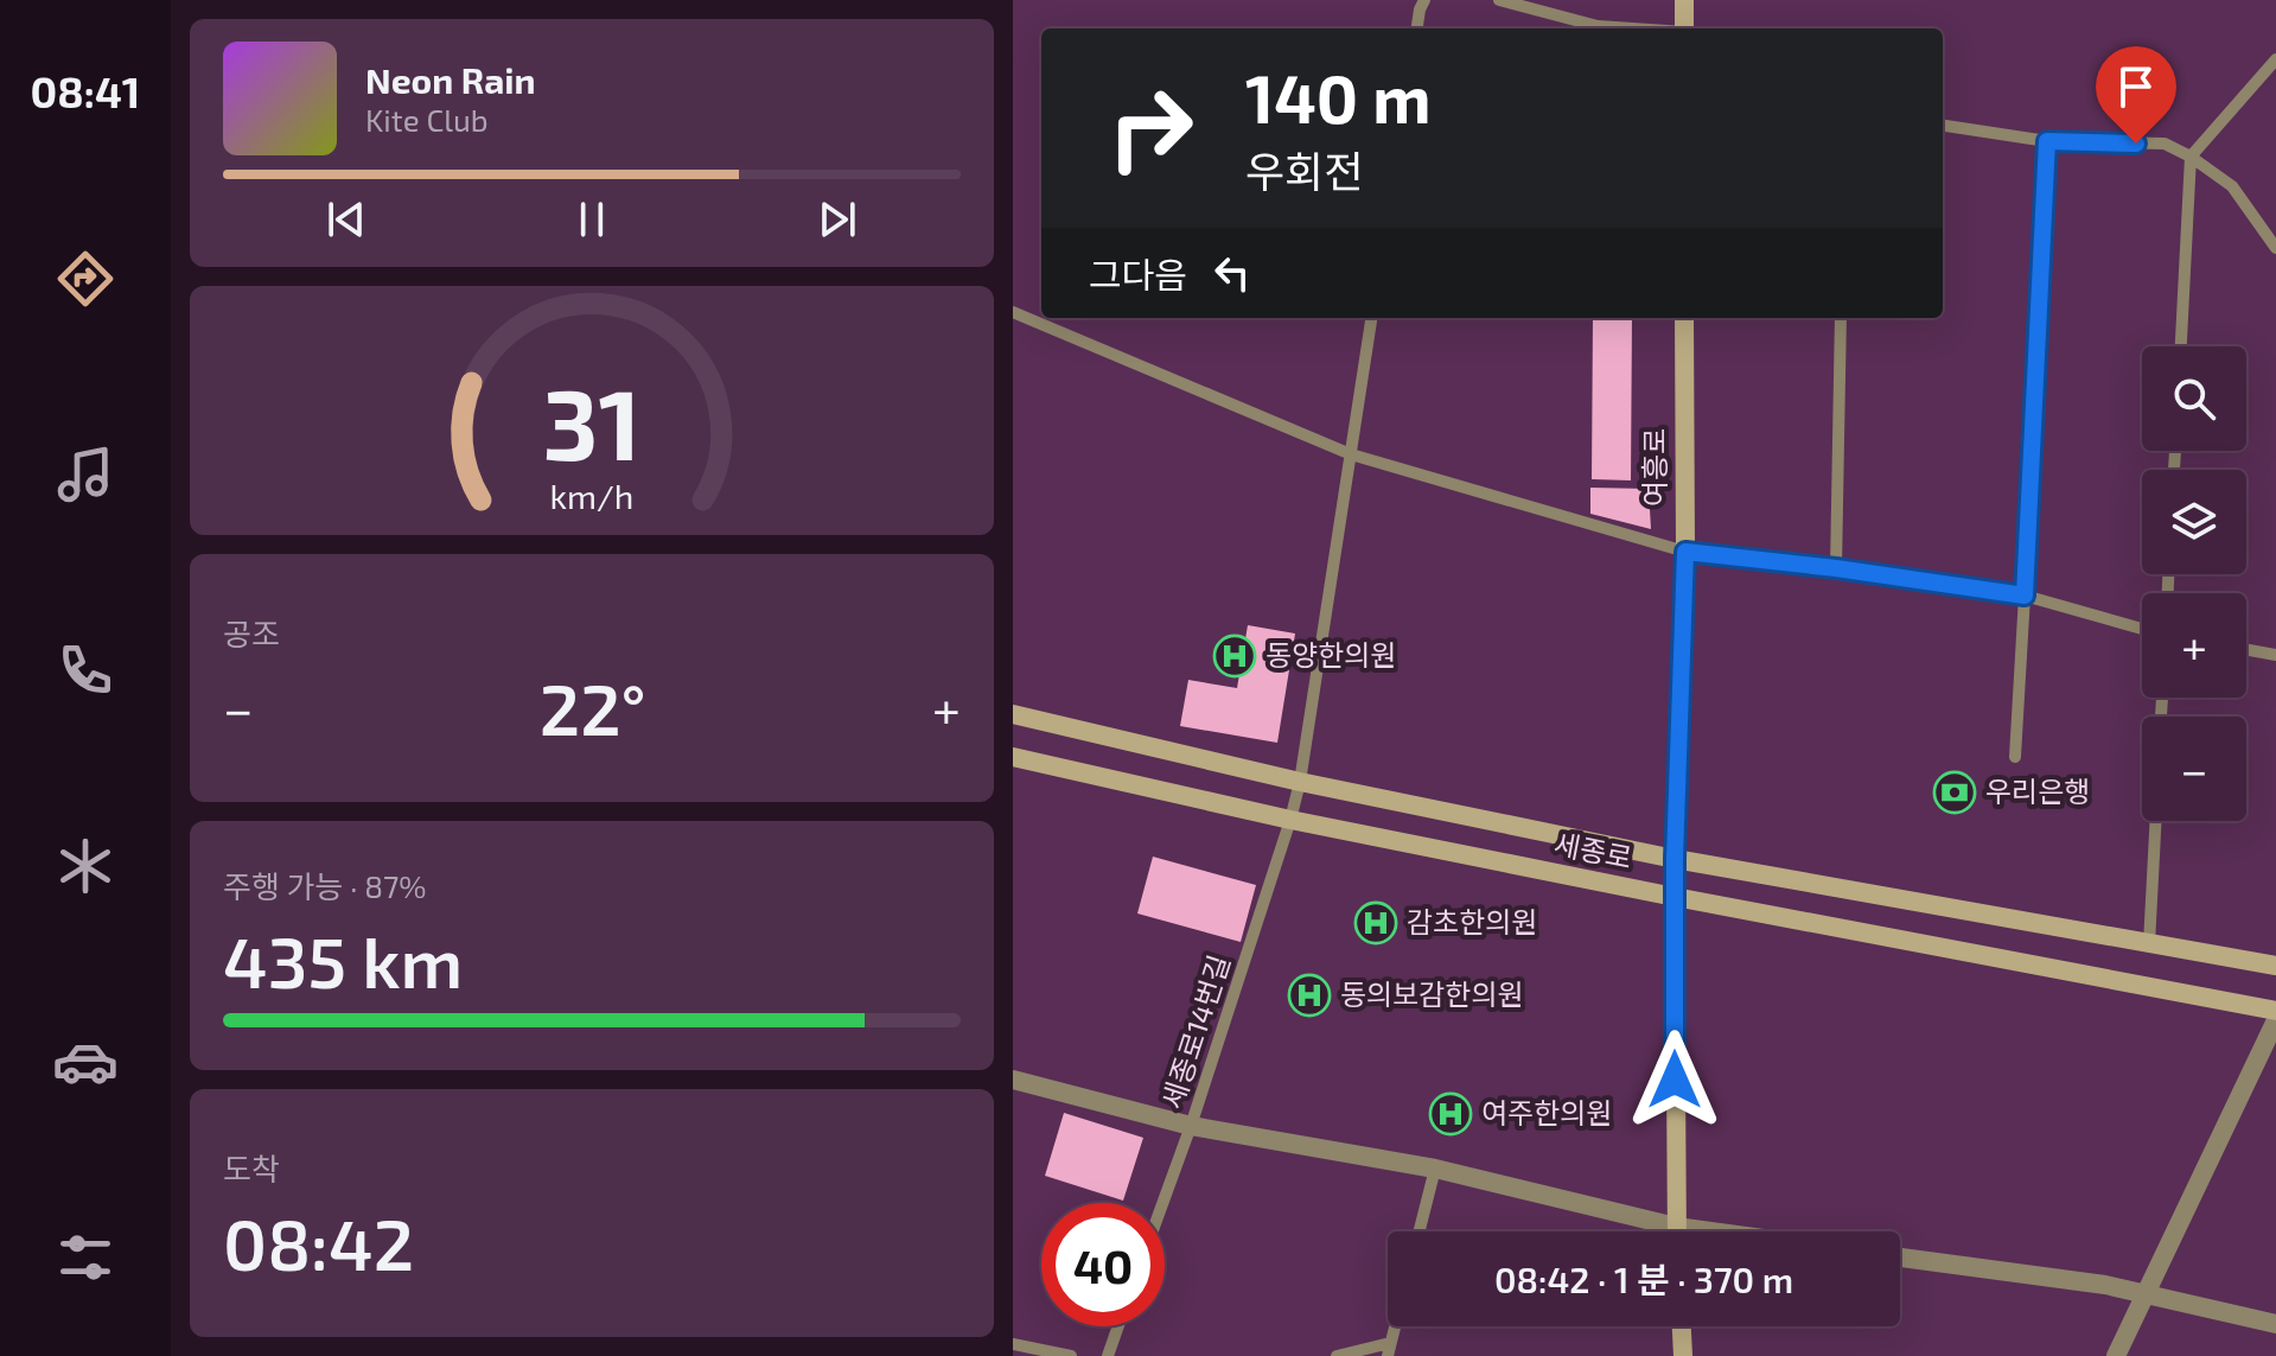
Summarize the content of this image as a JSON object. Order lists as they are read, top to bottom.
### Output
{
  "streets": {
    "street": ["여흥로", "세종로"],
    "lane": ["세종로14번길"]
  },
  "crossings": [
    ["여흥로", "세종로"],
    ["세종로", "세종로14번길"]
  ],
  "places": {
    "hospital": [
      "동양한의원",
      "감초한의원",
      "동의보감한의원",
      "여주한의원"
    ],
    "bank": ["우리은행"]
  },
  "page": {
    "tabs": "08:41",
    "turn": ["140 m", "우회전"],
    "song": ["Neon Rain", "Kite Club"],
    "then": "그다음",
    "map_buttons": ["+", "−"],
    "tile": [
      "공조",
      ["주행 가능 · 87%", "435 km"],
      ["도착", "08:42"]
    ],
    "heat": ["−", "22°", "+"],
    "limit": "40",
    "trip": "08:42 · 1 분 · 370 m",
    "gauge": ["31", "km/h"]
  }
}
